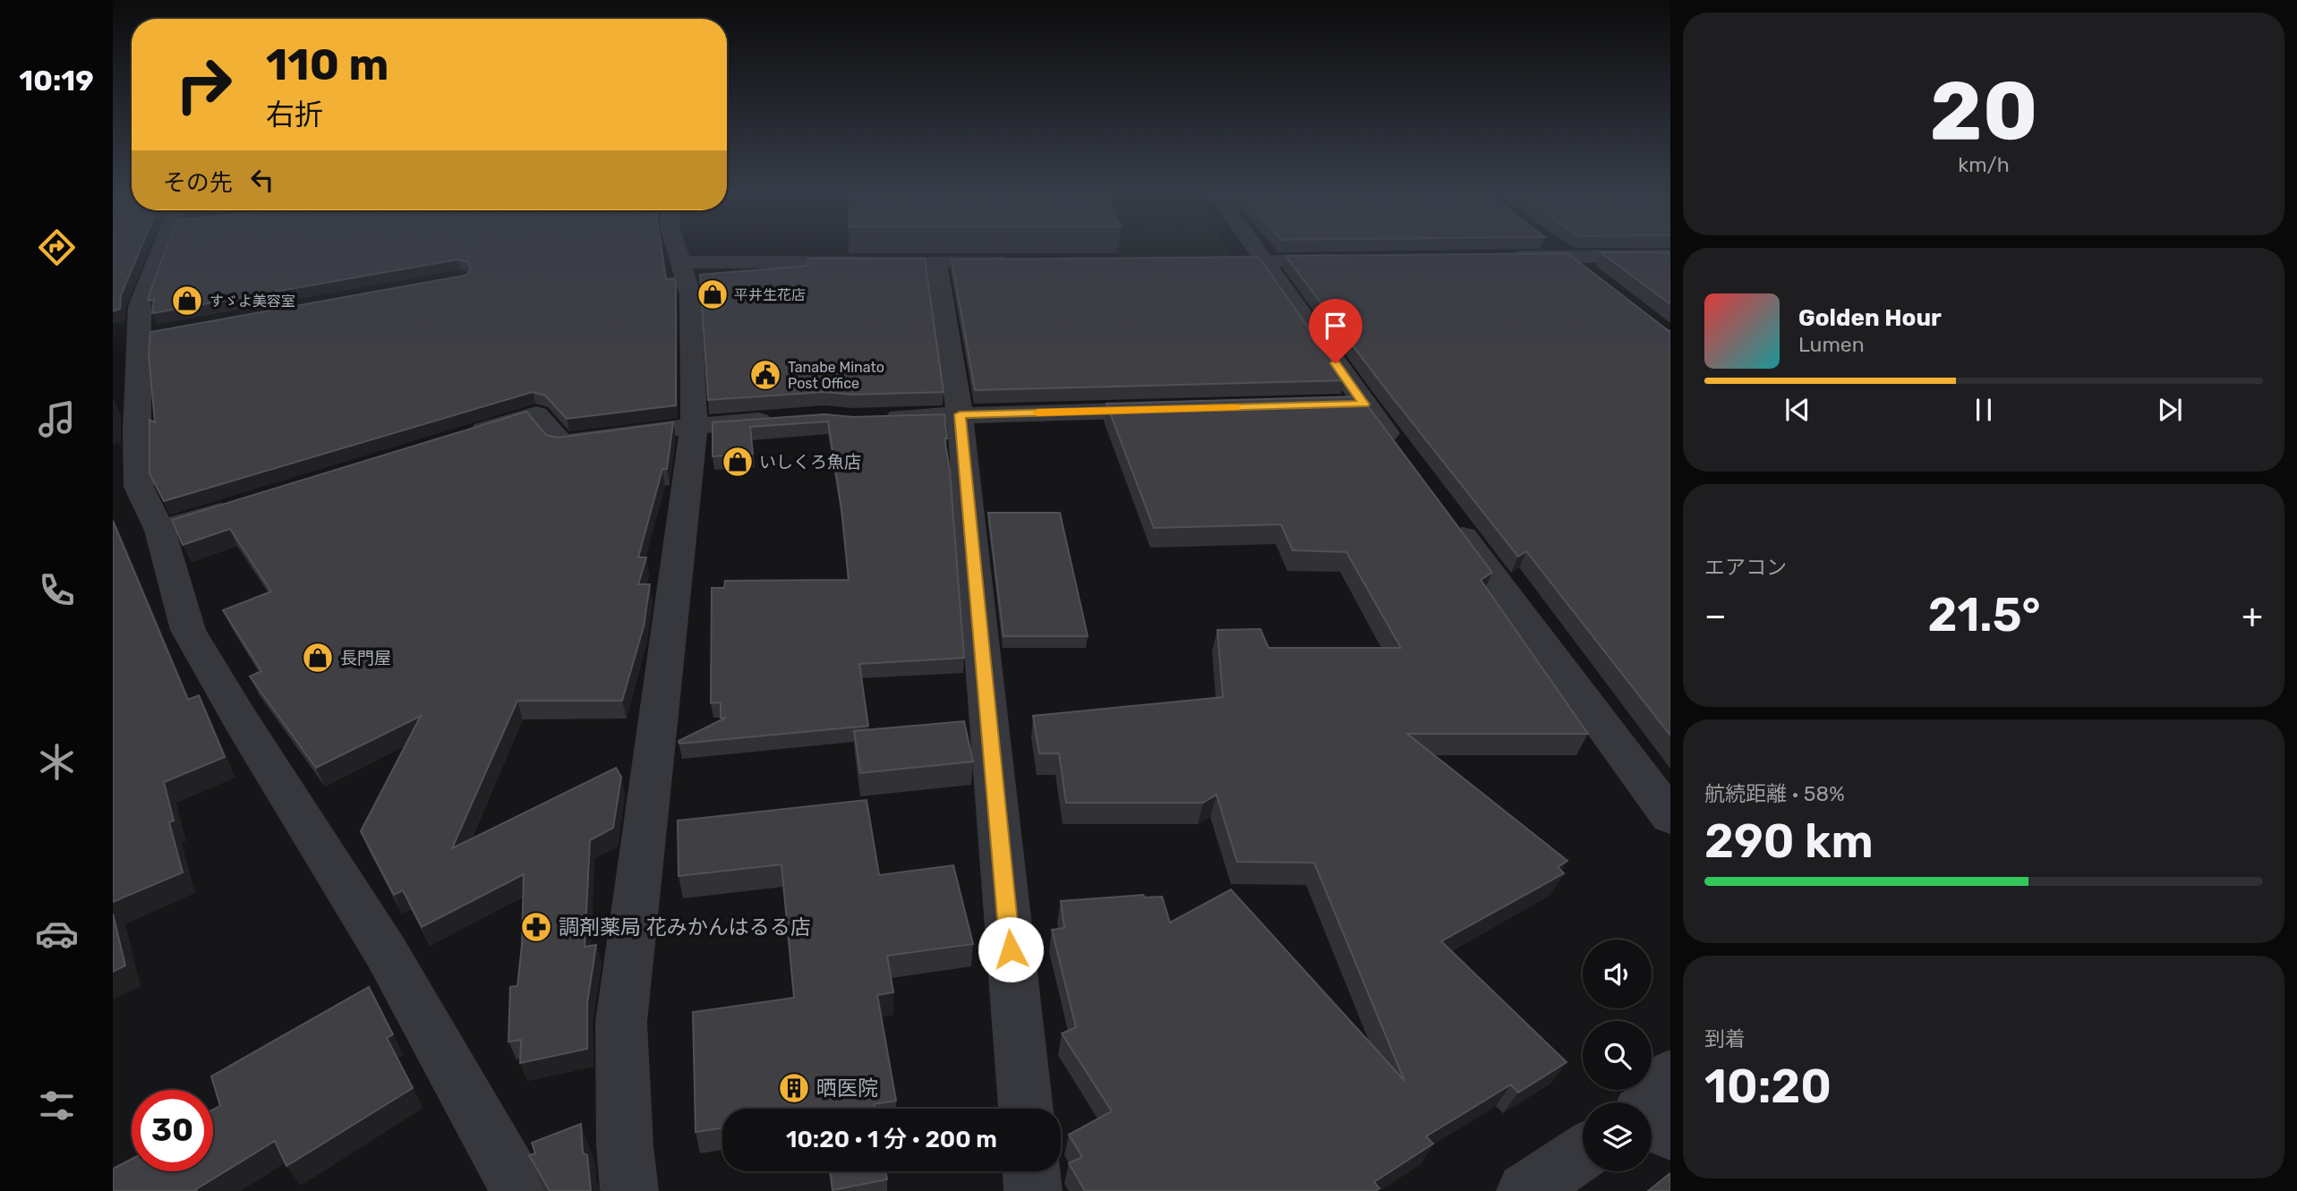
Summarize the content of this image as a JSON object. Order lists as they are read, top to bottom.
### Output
{
  "places": {
    "shop": [
      "平井生花店",
      "すゞよ美容室",
      "いしくろ魚店",
      "長門屋"
    ],
    "public building": ["Tanabe Minato Post Office"],
    "pharmacy": ["調剤薬局 花みかんはるる店"],
    "building": ["晒医院"]
  },
  "page": {
    "tabs": "10:19",
    "tile": [
      ["20", "km/h"],
      "エアコン",
      ["航続距離 · 58%", "290 km"],
      ["到着", "10:20"]
    ],
    "turn": ["110 m", "右折"],
    "then": "その先",
    "song": ["Golden Hour", "Lumen"],
    "heat": ["−", "21.5°", "+"],
    "limit": "30",
    "trip": "10:20 · 1 分 · 200 m"
  }
}
